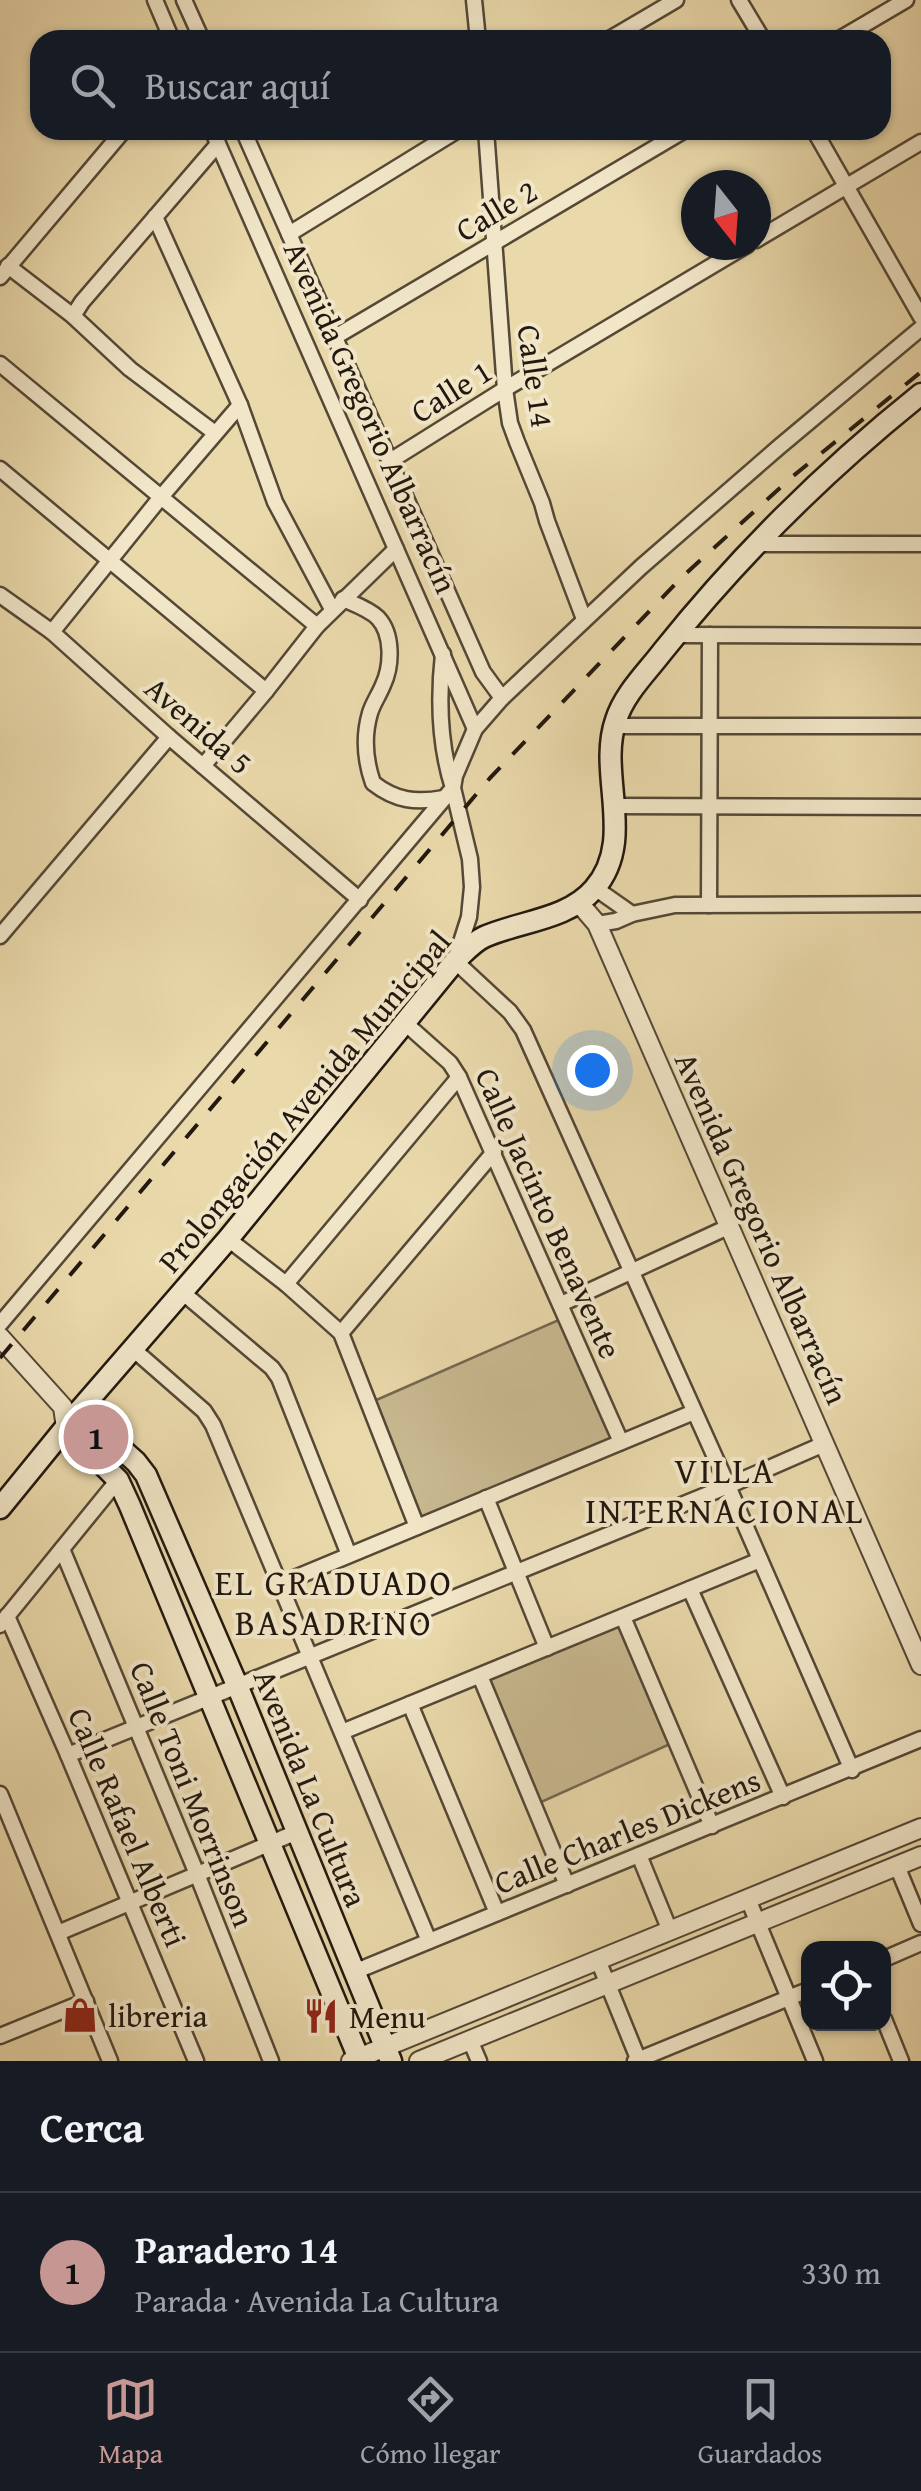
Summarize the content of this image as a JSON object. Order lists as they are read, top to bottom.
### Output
{
  "streets": {
    "main road": ["Prolongación Avenida Municipal", "Avenida La Cultura"],
    "street": [
      "Calle 2",
      "Calle 14",
      "Calle 1",
      "Avenida Gregorio Albarracín",
      "Avenida 5",
      "Calle Jacinto Benavente",
      "Calle Toni Morrinson",
      "Calle Rafael Alberti",
      "Calle Charles Dickens"
    ]
  },
  "crossings": [
    ["Calle 2", "Calle 14"],
    ["Calle 2", "Avenida Gregorio Albarracín"],
    ["Calle 14", "Calle 1"],
    ["Calle 1", "Avenida Gregorio Albarracín"],
    ["Avenida Gregorio Albarracín", "Prolongación Avenida Municipal"],
    ["Prolongación Avenida Municipal", "Calle Jacinto Benavente"],
    ["Prolongación Avenida Municipal", "Avenida La Cultura"],
    ["Avenida La Cultura", "Calle Charles Dickens"]
  ],
  "districts": ["VILLA INTERNACIONAL", "EL GRADUADO BASADRINO"],
  "places": {
    "shop": ["libreria"],
    "restaurant": ["Menu"]
  },
  "north": "bottom",
  "page": {
    "search": "Buscar aquí",
    "pins": "1",
    "heading": "Cerca",
    "list": [
      {
        "mark": "1",
        "name": "Paradero 14",
        "note": "Parada · Avenida La Cultura",
        "value": "330 m"
      }
    ],
    "nav": ["Mapa", "Cómo llegar", "Guardados"]
  }
}
